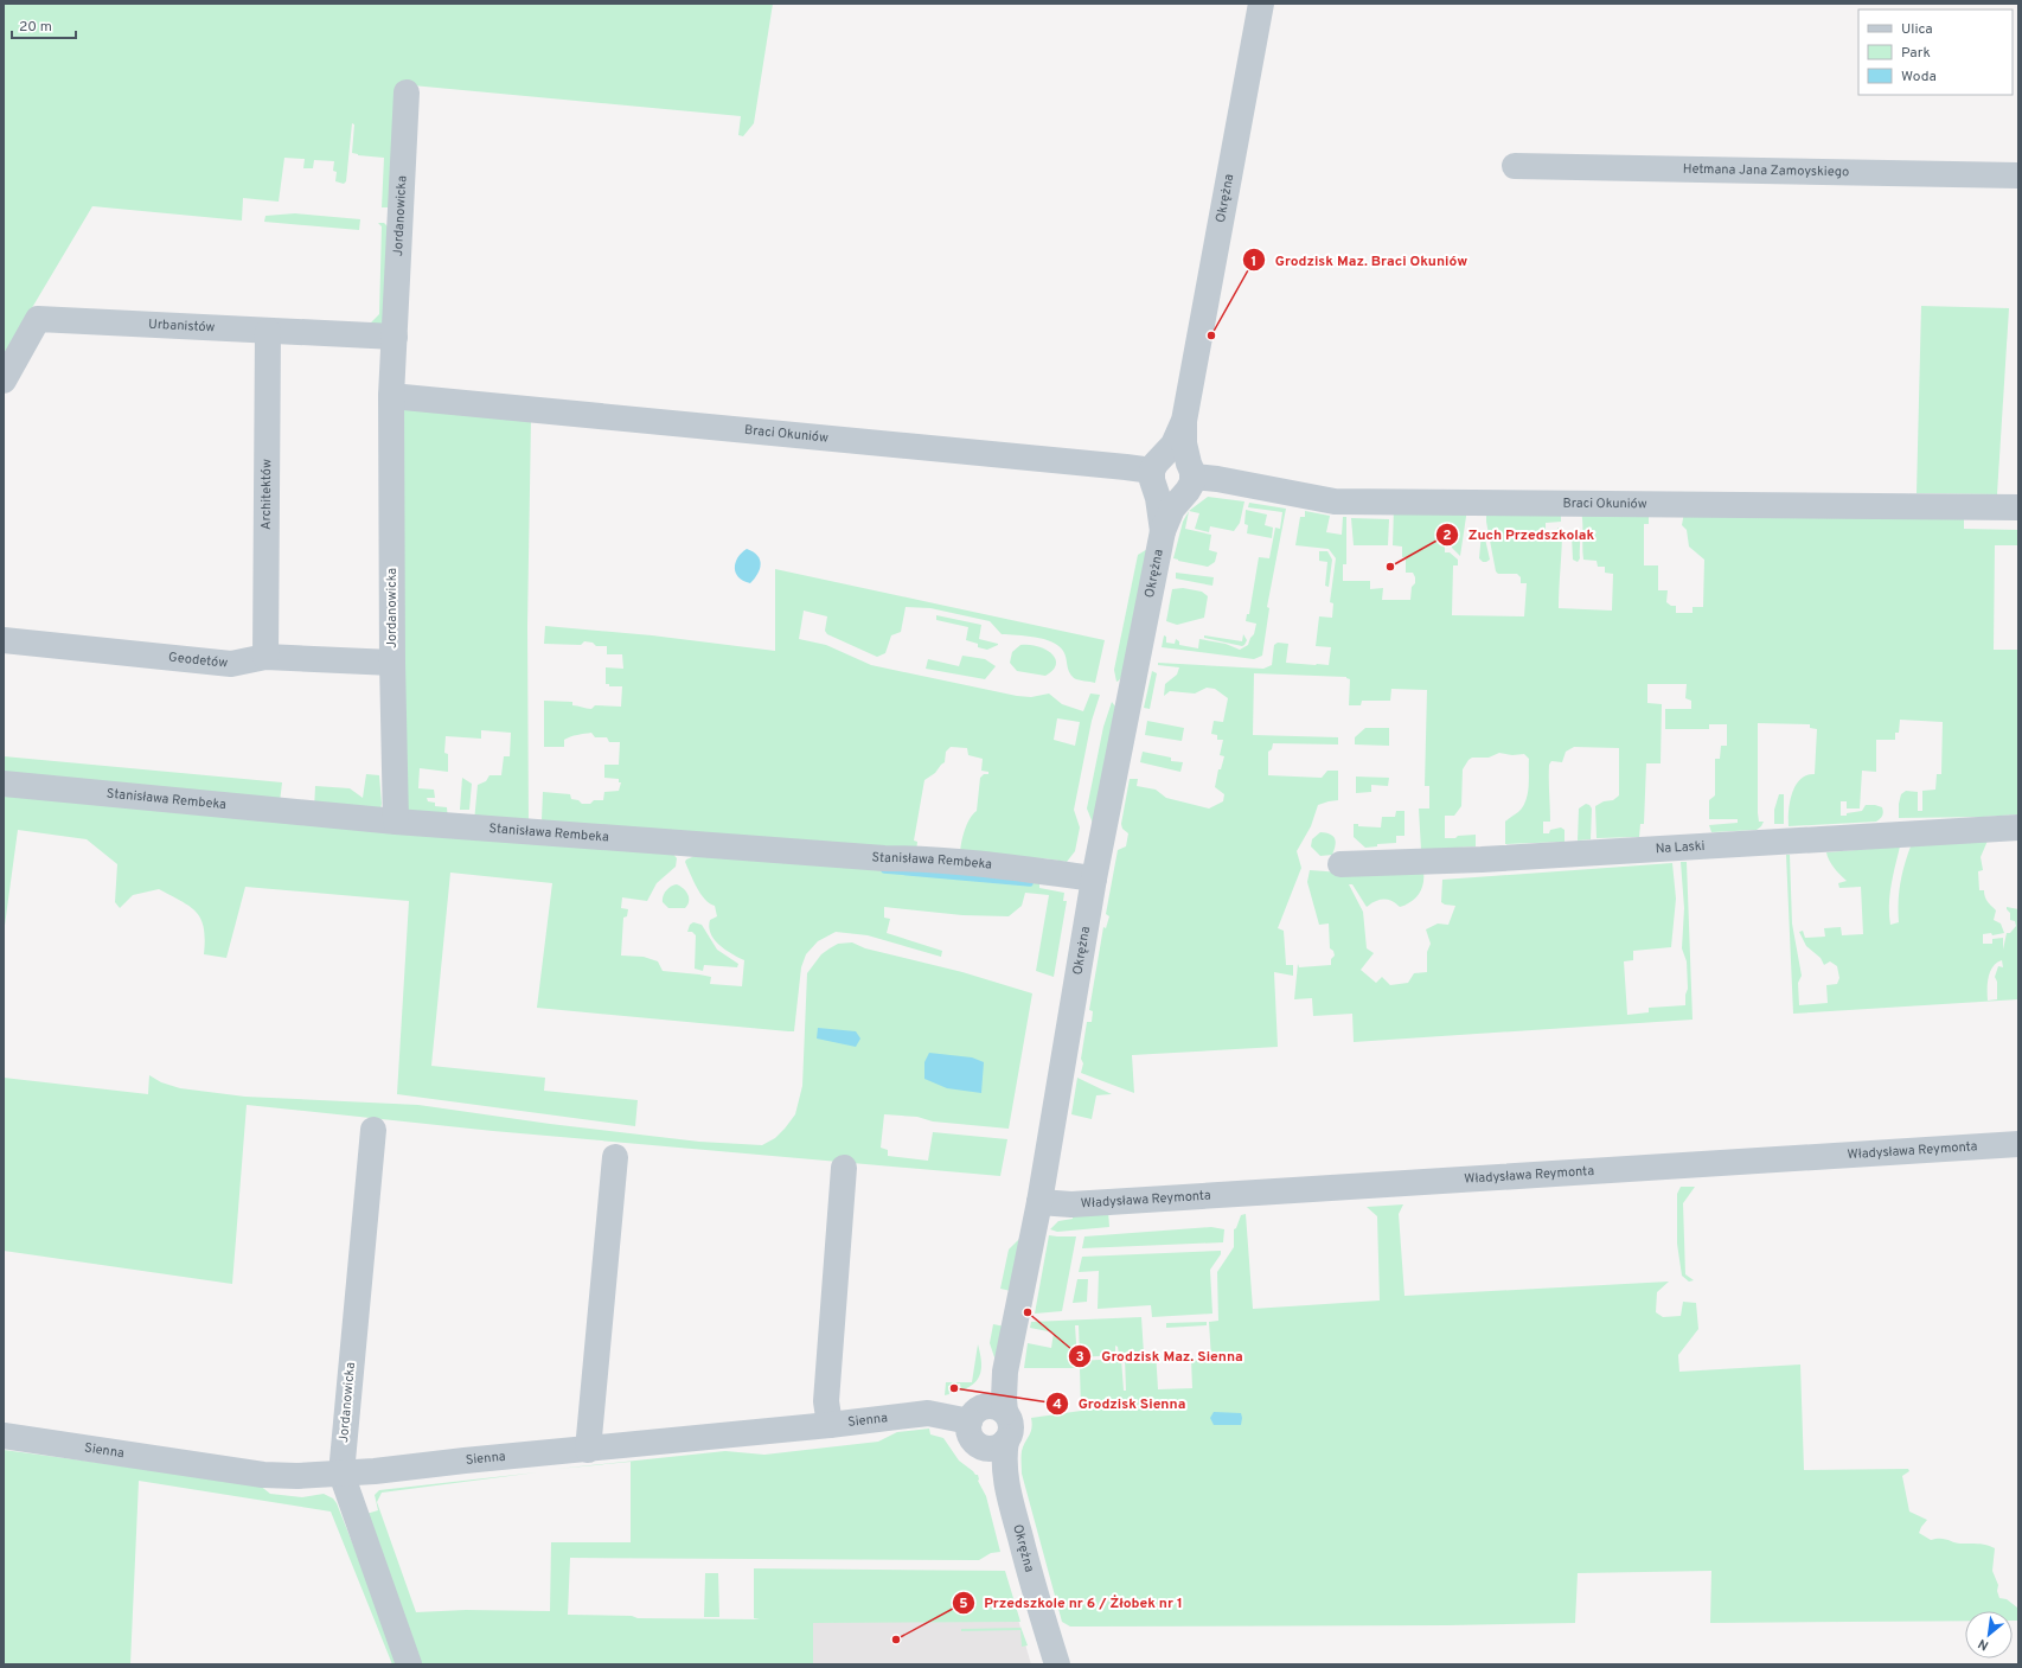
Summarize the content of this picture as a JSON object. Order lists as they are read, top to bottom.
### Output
{
  "streets": {
    "street": [
      "Hetmana Jana Zamoyskiego",
      "Okrężna",
      "Jordanowicka",
      "Urbanistów",
      "Braci Okuniów",
      "Architektów",
      "Geodetów",
      "Stanisława Rembeka",
      "Na Laski",
      "Władysława Reymonta",
      "Sienna"
    ]
  },
  "crossings": [
    ["Okrężna", "Braci Okuniów"],
    ["Okrężna", "Stanisława Rembeka"],
    ["Okrężna", "Władysława Reymonta"],
    ["Okrężna", "Sienna"],
    ["Jordanowicka", "Urbanistów"],
    ["Jordanowicka", "Braci Okuniów"],
    ["Jordanowicka", "Geodetów"],
    ["Jordanowicka", "Stanisława Rembeka"],
    ["Jordanowicka", "Sienna"],
    ["Urbanistów", "Architektów"],
    ["Architektów", "Geodetów"]
  ],
  "places": [
    "Grodzisk Maz. Braci Okuniów",
    "Zuch Przedszkolak",
    "Grodzisk Maz. Sienna",
    "Grodzisk Sienna",
    "Przedszkole nr 6 / Żłobek nr 1"
  ],
  "legend": ["Ulica", "Park", "Woda"],
  "scale_bar": "20 m",
  "north": "bottom left"
}
